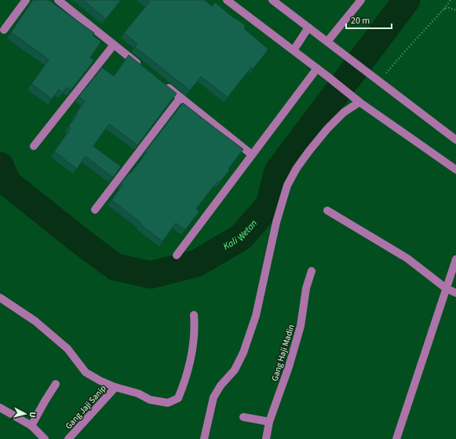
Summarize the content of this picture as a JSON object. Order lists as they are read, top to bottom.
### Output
{
  "streets": {
    "street": ["Gang Haji Madin", "Gang Jaji Sanip"]
  },
  "water": ["Kali Wetan"],
  "scale_bar": "20 m",
  "north": "right"
}
